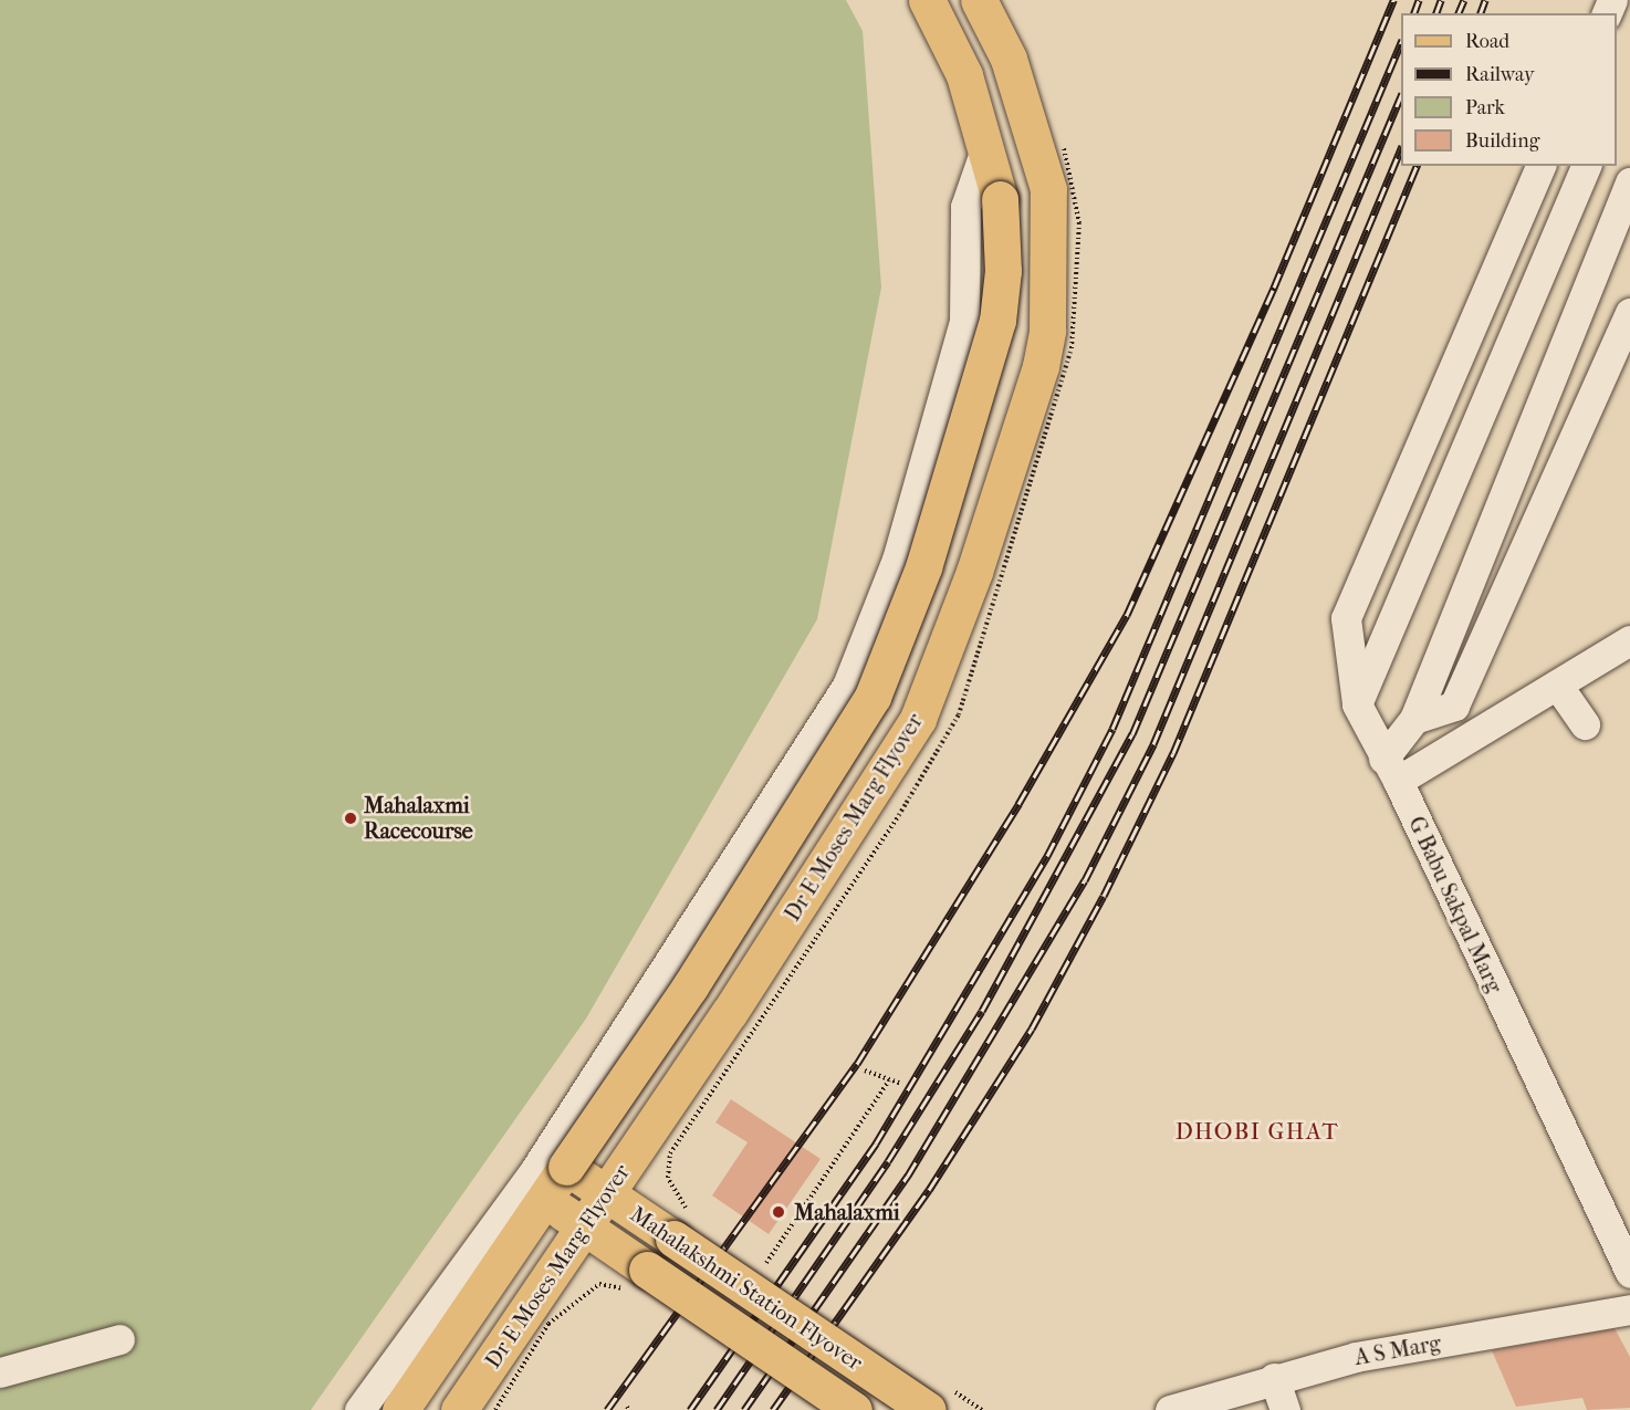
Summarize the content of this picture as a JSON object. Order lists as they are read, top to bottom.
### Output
{
  "streets": {
    "main road": ["Dr E Moses Marg Flyover", "Mahalakshmi Station Flyover"],
    "street": ["G Babu Sakpal Marg", "A S Marg"]
  },
  "crossings": [
    ["Dr E Moses Marg Flyover", "Mahalakshmi Station Flyover"]
  ],
  "districts": ["DHOBI GHAT"],
  "places": ["Mahalaxmi Racecourse", "Mahalaxmi"],
  "legend": [
    "Road",
    "Railway",
    "Park",
    "Building"
  ]
}
